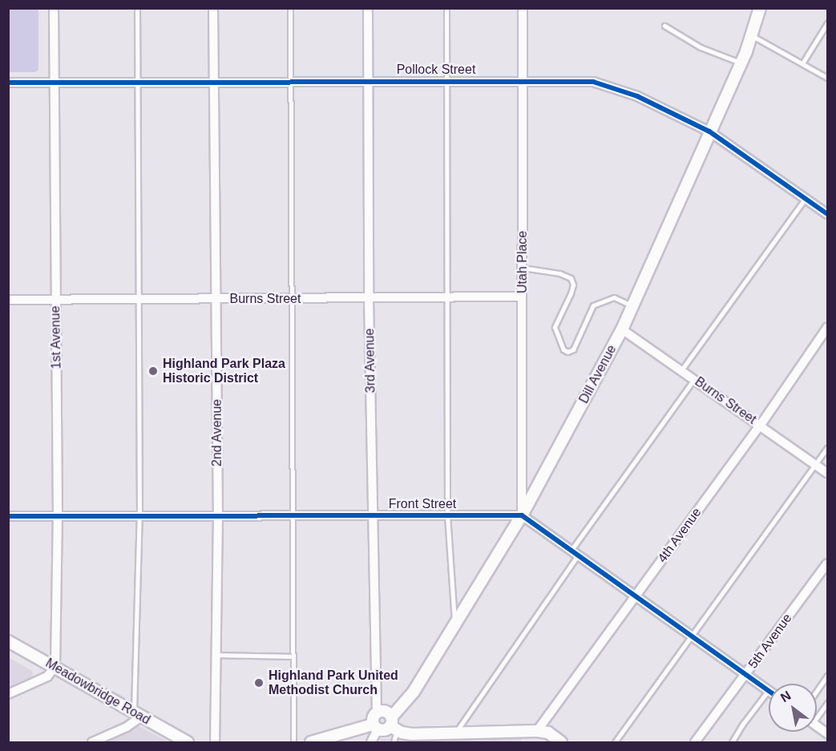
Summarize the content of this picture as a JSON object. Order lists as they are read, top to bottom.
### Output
{
  "streets": {
    "street": [
      "Pollock Street",
      "Utah Place",
      "Burns Street",
      "1st Avenue",
      "3rd Avenue",
      "Dill Avenue",
      "2nd Avenue",
      "Front Street",
      "4th Avenue",
      "5th Avenue",
      "Meadowbridge Road"
    ]
  },
  "crossings": [
    ["Pollock Street", "Utah Place"],
    ["Pollock Street", "1st Avenue"],
    ["Pollock Street", "3rd Avenue"],
    ["Pollock Street", "Dill Avenue"],
    ["Pollock Street", "2nd Avenue"],
    ["Utah Place", "Burns Street"],
    ["Utah Place", "Dill Avenue"],
    ["Utah Place", "Front Street"],
    ["Burns Street", "1st Avenue"],
    ["Burns Street", "3rd Avenue"],
    ["Burns Street", "Dill Avenue"],
    ["Burns Street", "2nd Avenue"],
    ["Burns Street", "4th Avenue"],
    ["1st Avenue", "Front Street"],
    ["1st Avenue", "Meadowbridge Road"],
    ["3rd Avenue", "Dill Avenue"],
    ["3rd Avenue", "Front Street"],
    ["Dill Avenue", "Front Street"],
    ["2nd Avenue", "Front Street"]
  ],
  "places": ["Highland Park Plaza Historic District", "Highland Park United Methodist Church"],
  "north": "top left"
}
